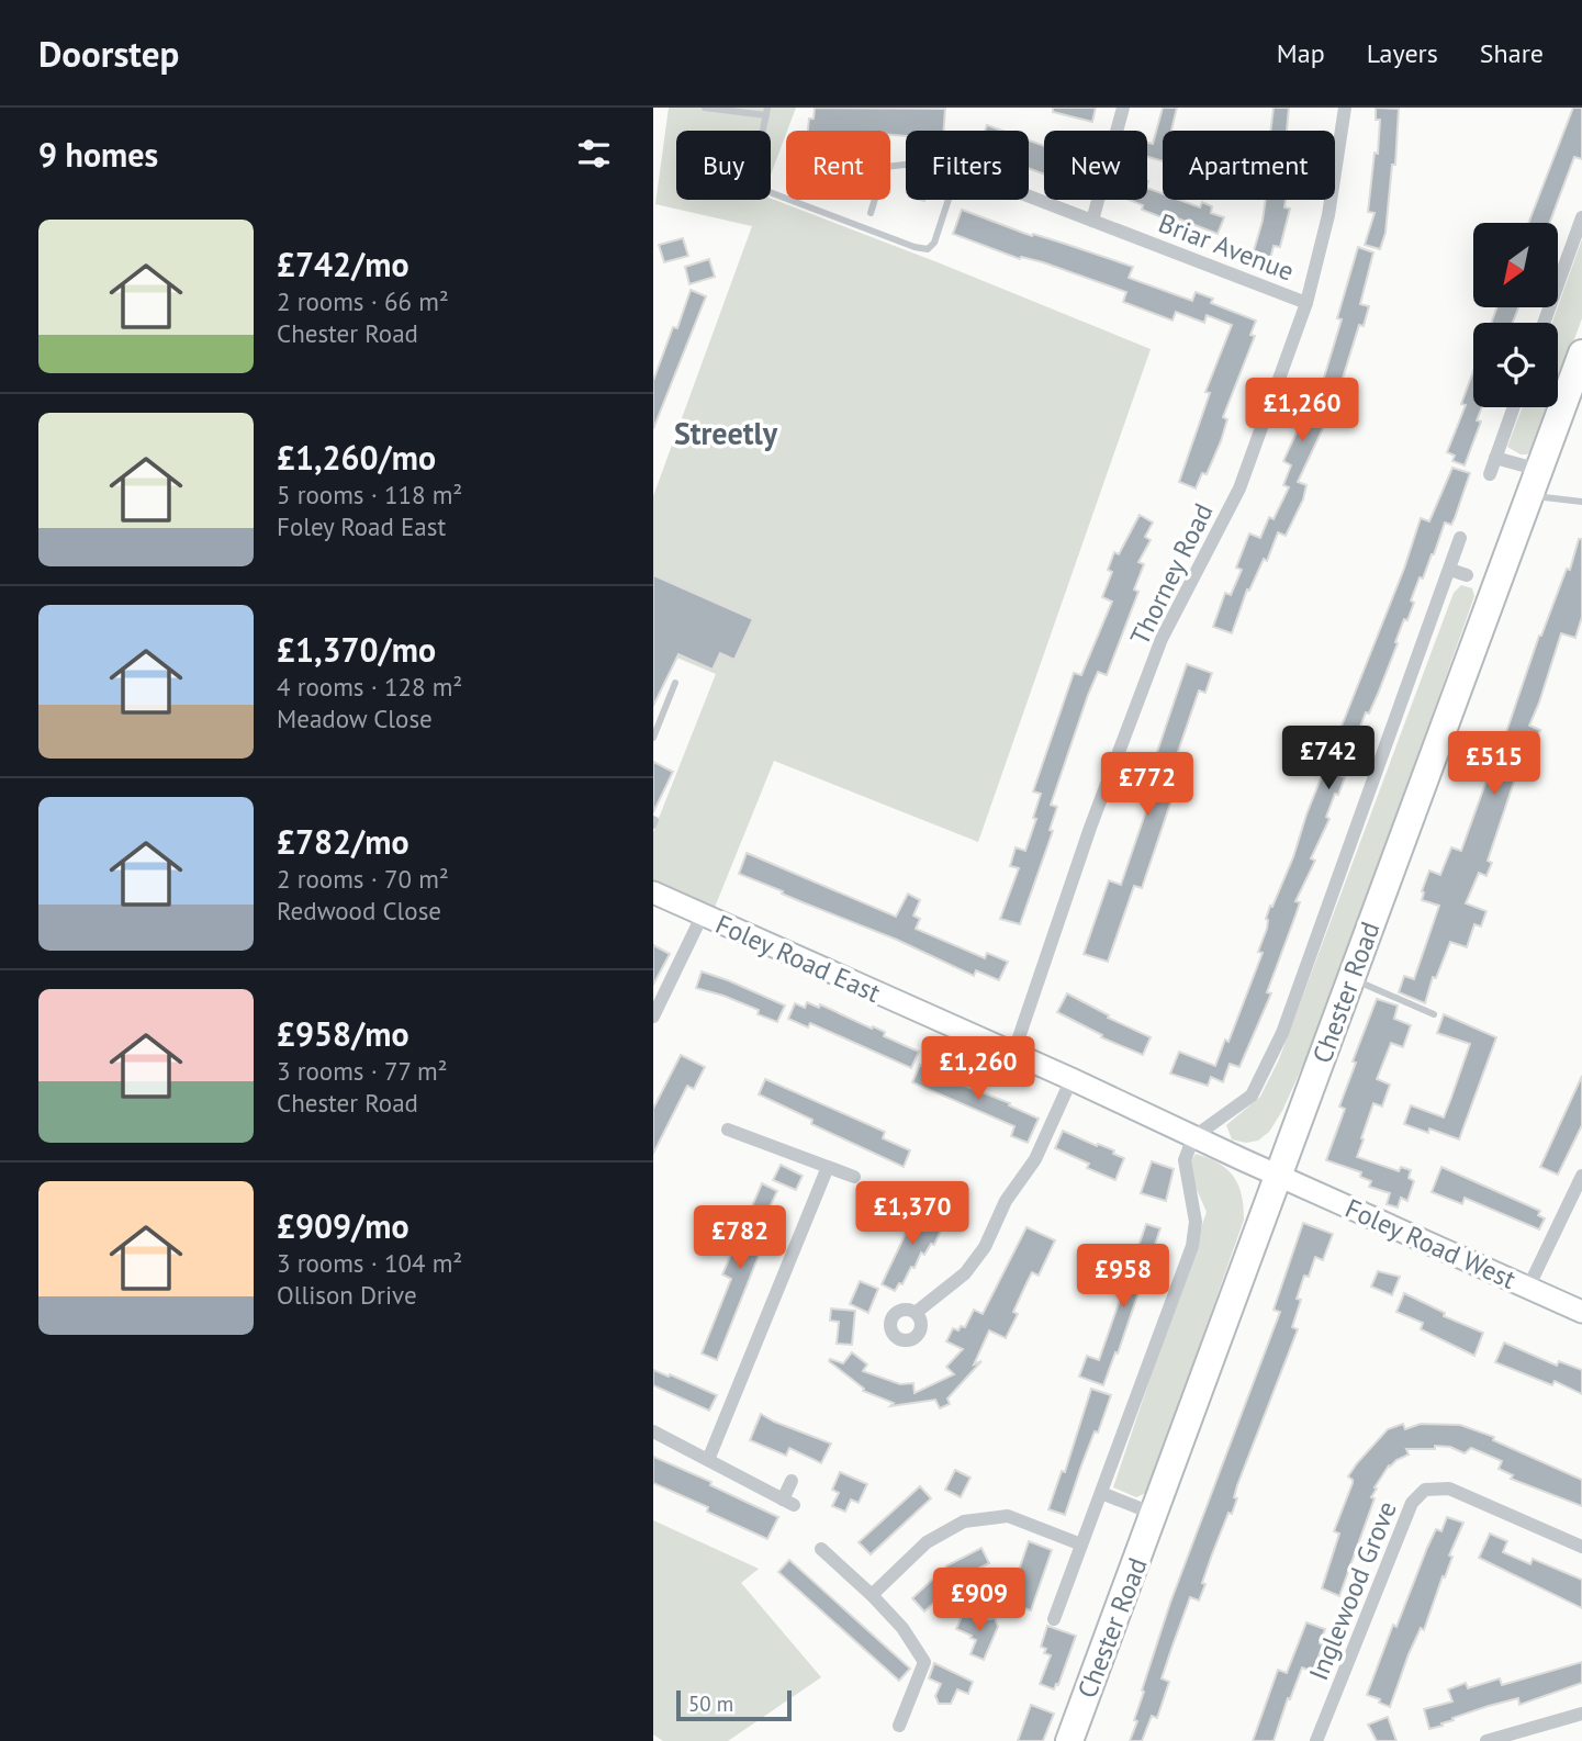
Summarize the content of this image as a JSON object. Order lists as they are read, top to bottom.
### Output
{
  "streets": {
    "highway": ["Chester Road"],
    "main road": ["Foley Road East", "Foley Road West"],
    "street": ["Briar Avenue", "Thorney Road", "Inglewood Grove"]
  },
  "crossings": [
    ["Briar Avenue", "Thorney Road"],
    ["Thorney Road", "Foley Road East"],
    ["Foley Road East", "Chester Road"],
    ["Foley Road East", "Foley Road West"],
    ["Chester Road", "Foley Road West"]
  ],
  "districts": ["Streetly"],
  "scale_bar": "50 m",
  "north": "bottom left",
  "page": {
    "header": "Doorstep",
    "nav": ["Map", "Layers", "Share"],
    "heading": "9 homes",
    "chip": [
      "Buy",
      "Rent",
      "Filters",
      "New",
      "Apartment"
    ],
    "list": [
      {
        "name": "£742/mo",
        "note": "2 rooms · 66 m² · Chester Road"
      },
      {
        "name": "£1,260/mo",
        "note": "5 rooms · 118 m² · Foley Road East"
      },
      {
        "name": "£1,370/mo",
        "note": "4 rooms · 128 m² · Meadow Close"
      },
      {
        "name": "£782/mo",
        "note": "2 rooms · 70 m² · Redwood Close"
      },
      {
        "name": "£958/mo",
        "note": "3 rooms · 77 m² · Chester Road"
      },
      {
        "name": "£909/mo",
        "note": "3 rooms · 104 m² · Ollison Drive"
      }
    ],
    "price": [
      "£1,260",
      "£742",
      "£515",
      "£772",
      "£1,260",
      "£1,370",
      "£782",
      "£958",
      "£909"
    ],
    "scale": "50 m"
  }
}
